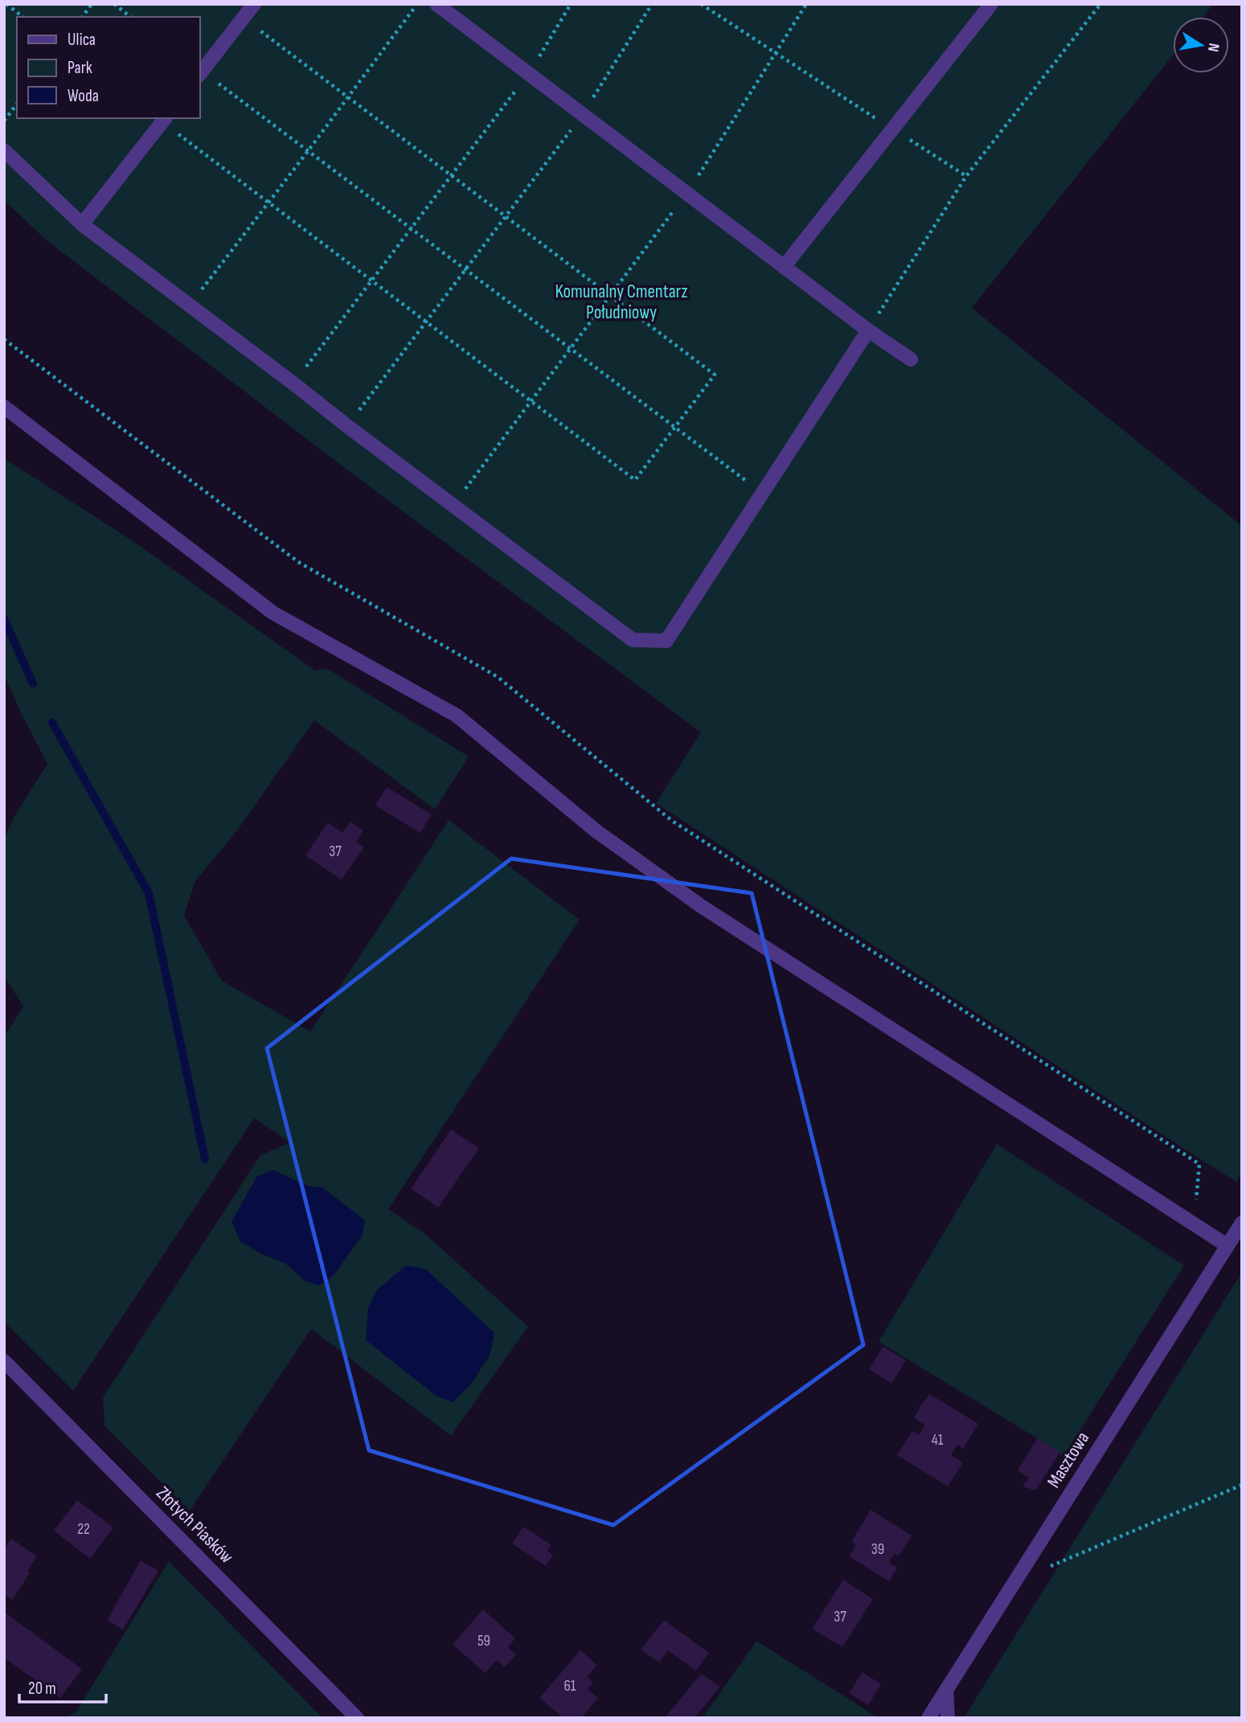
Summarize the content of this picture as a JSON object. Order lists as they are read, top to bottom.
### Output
{
  "streets": {
    "street": ["Masztowa", "Złotych Piasków"]
  },
  "parks": ["Komunalny Cmentarz Południowy"],
  "house_numbers": [
    "37",
    "41",
    "22",
    "39",
    "37",
    "59",
    "61"
  ],
  "legend": ["Ulica", "Park", "Woda"],
  "scale_bar": "20 m",
  "north": "right"
}
